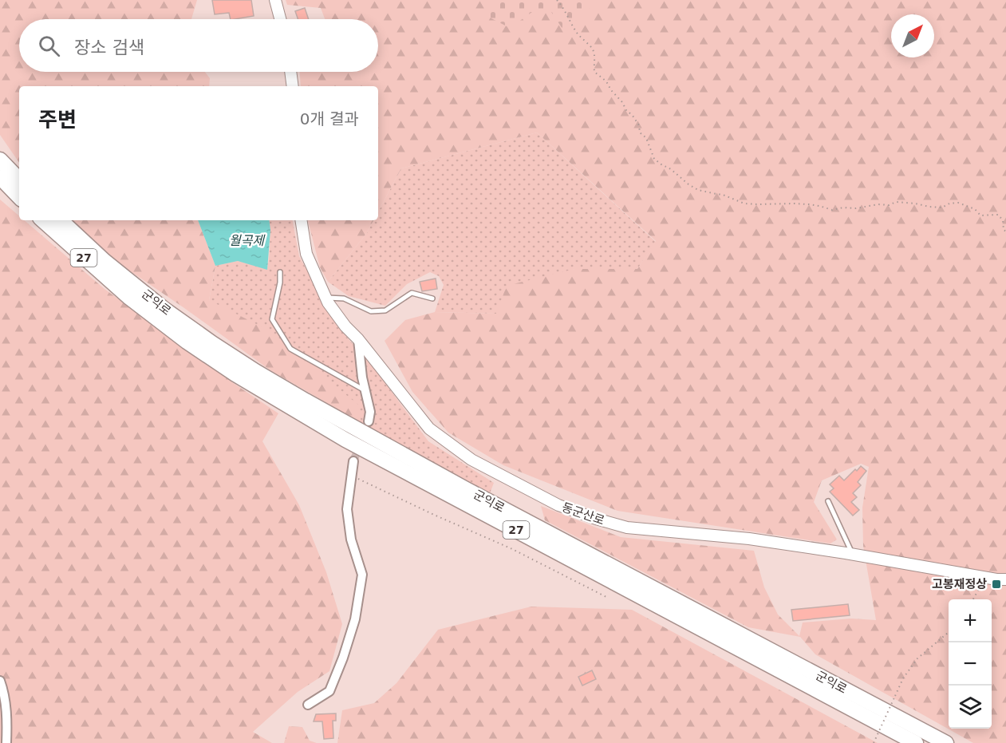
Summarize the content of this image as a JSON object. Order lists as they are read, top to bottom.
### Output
{
  "streets": {
    "highway": ["27", "군익로"],
    "street": ["동군산로"]
  },
  "water": ["월곡제"],
  "places": {
    "transit": ["고봉재정상"]
  },
  "north": "top right",
  "page": {
    "search": "장소 검색",
    "heading": ["주변", "0개 결과"],
    "map_buttons": ["+", "−"]
  }
}
